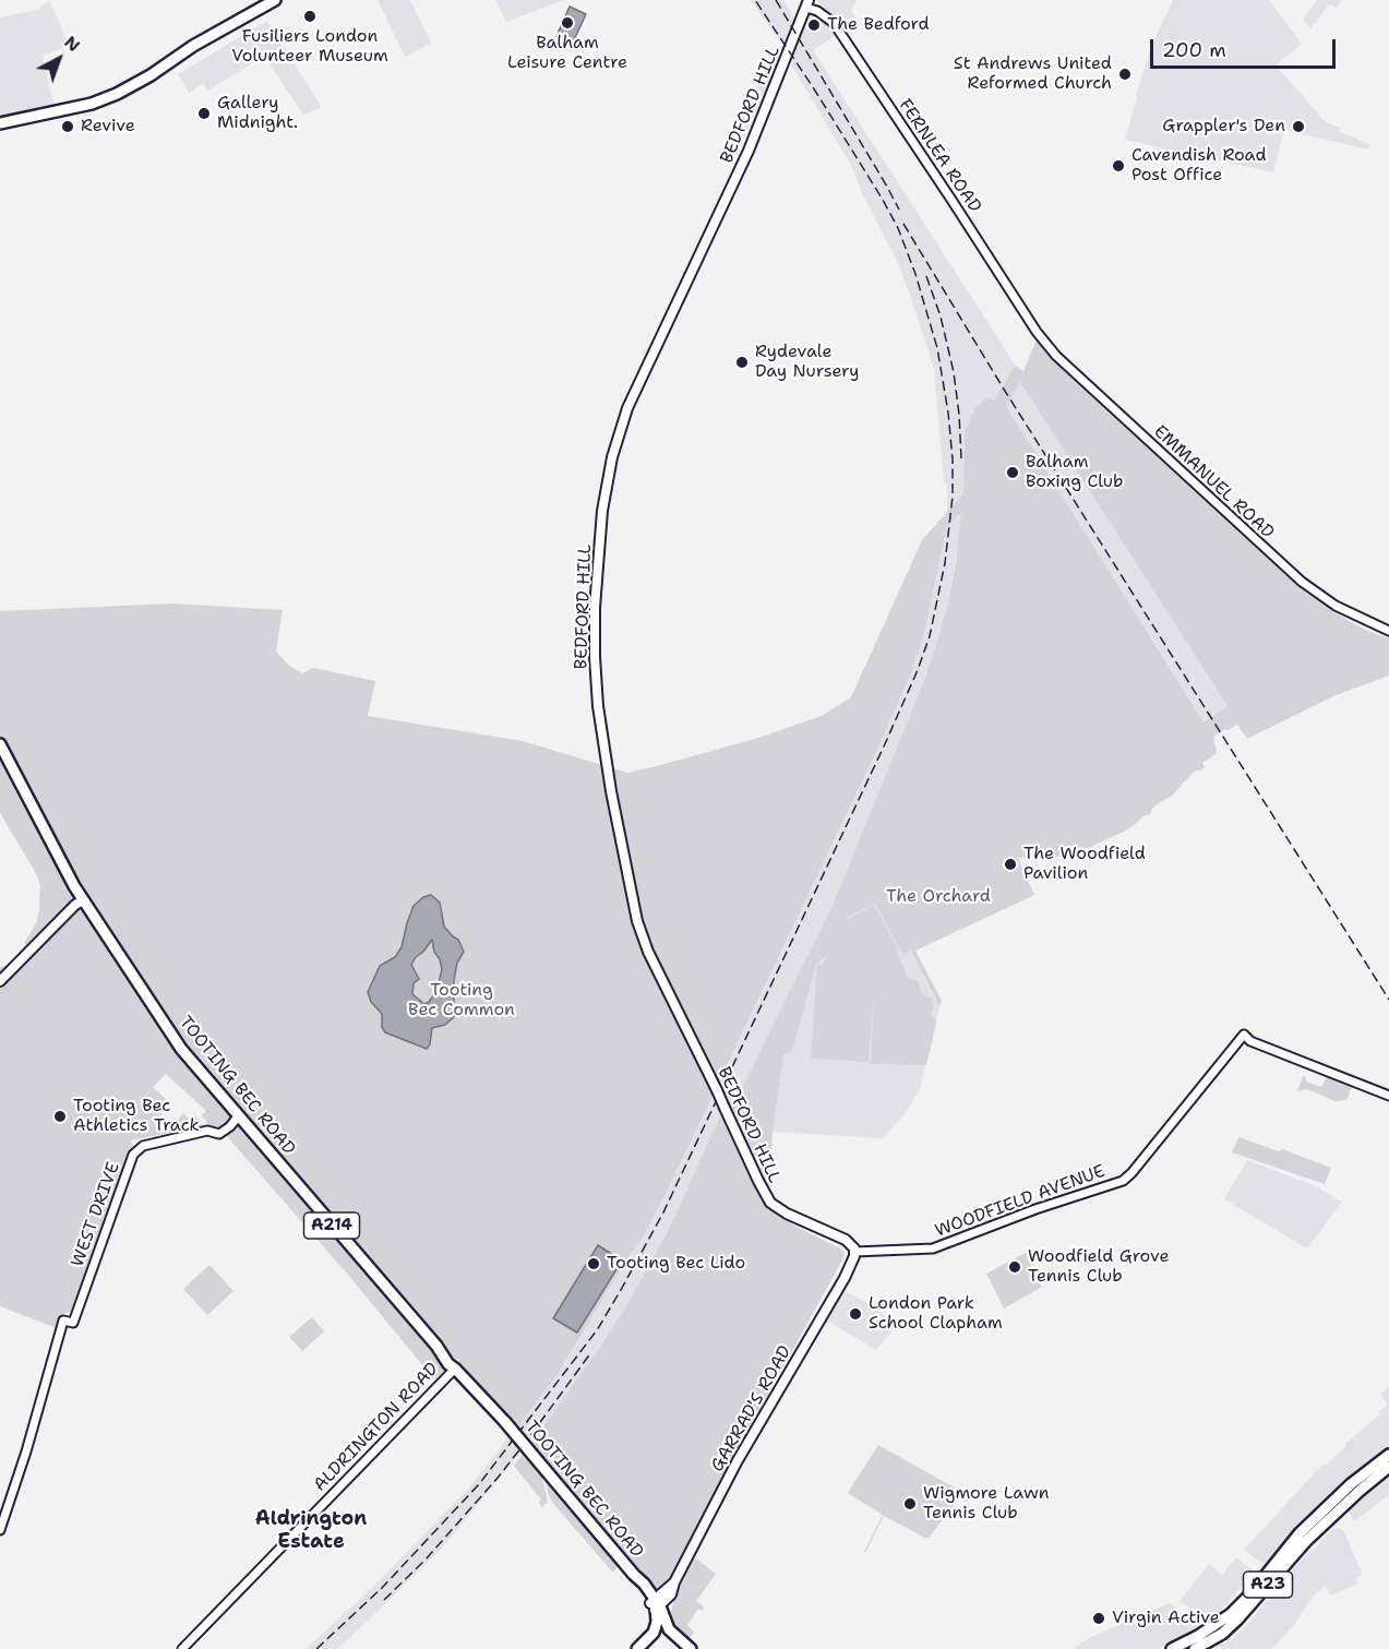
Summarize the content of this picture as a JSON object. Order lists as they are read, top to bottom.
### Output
{
  "streets": {
    "highway": ["TOOTING BEC ROAD", "A214", "A23"],
    "main road": ["BEDFORD HILL", "GARRAD'S ROAD"],
    "street": [
      "FERNLEA ROAD",
      "EMMANUEL ROAD",
      "WOODFIELD AVENUE",
      "WEST DRIVE",
      "ALDRINGTON ROAD"
    ]
  },
  "crossings": [
    ["BEDFORD HILL", "FERNLEA ROAD"],
    ["BEDFORD HILL", "WOODFIELD AVENUE"],
    ["BEDFORD HILL", "GARRAD'S ROAD"],
    ["FERNLEA ROAD", "EMMANUEL ROAD"],
    ["TOOTING BEC ROAD", "WEST DRIVE"],
    ["TOOTING BEC ROAD", "A214"],
    ["TOOTING BEC ROAD", "GARRAD'S ROAD"],
    ["TOOTING BEC ROAD", "ALDRINGTON ROAD"],
    ["WOODFIELD AVENUE", "GARRAD'S ROAD"],
    ["A214", "GARRAD'S ROAD"]
  ],
  "districts": ["Aldrington Estate"],
  "parks": ["The Orchard", "Tooting Bec Common"],
  "places": [
    "Fusiliers London Volunteer Museum",
    "Balham Leisure Centre",
    "The Bedford",
    "St Andrews United Reformed Church",
    "Gallery Midnight.",
    "Revive",
    "Grappler's Den",
    "Cavendish Road Post Office",
    "Rydevale Day Nursery",
    "Balham Boxing Club",
    "The Woodfield Pavilion",
    "Tooting Bec Athletics Track",
    "Tooting Bec Lido",
    "Woodfield Grove Tennis Club",
    "London Park School Clapham",
    "Wigmore Lawn Tennis Club",
    "Virgin Active"
  ],
  "scale_bar": "200 m",
  "north": "top right"
}
